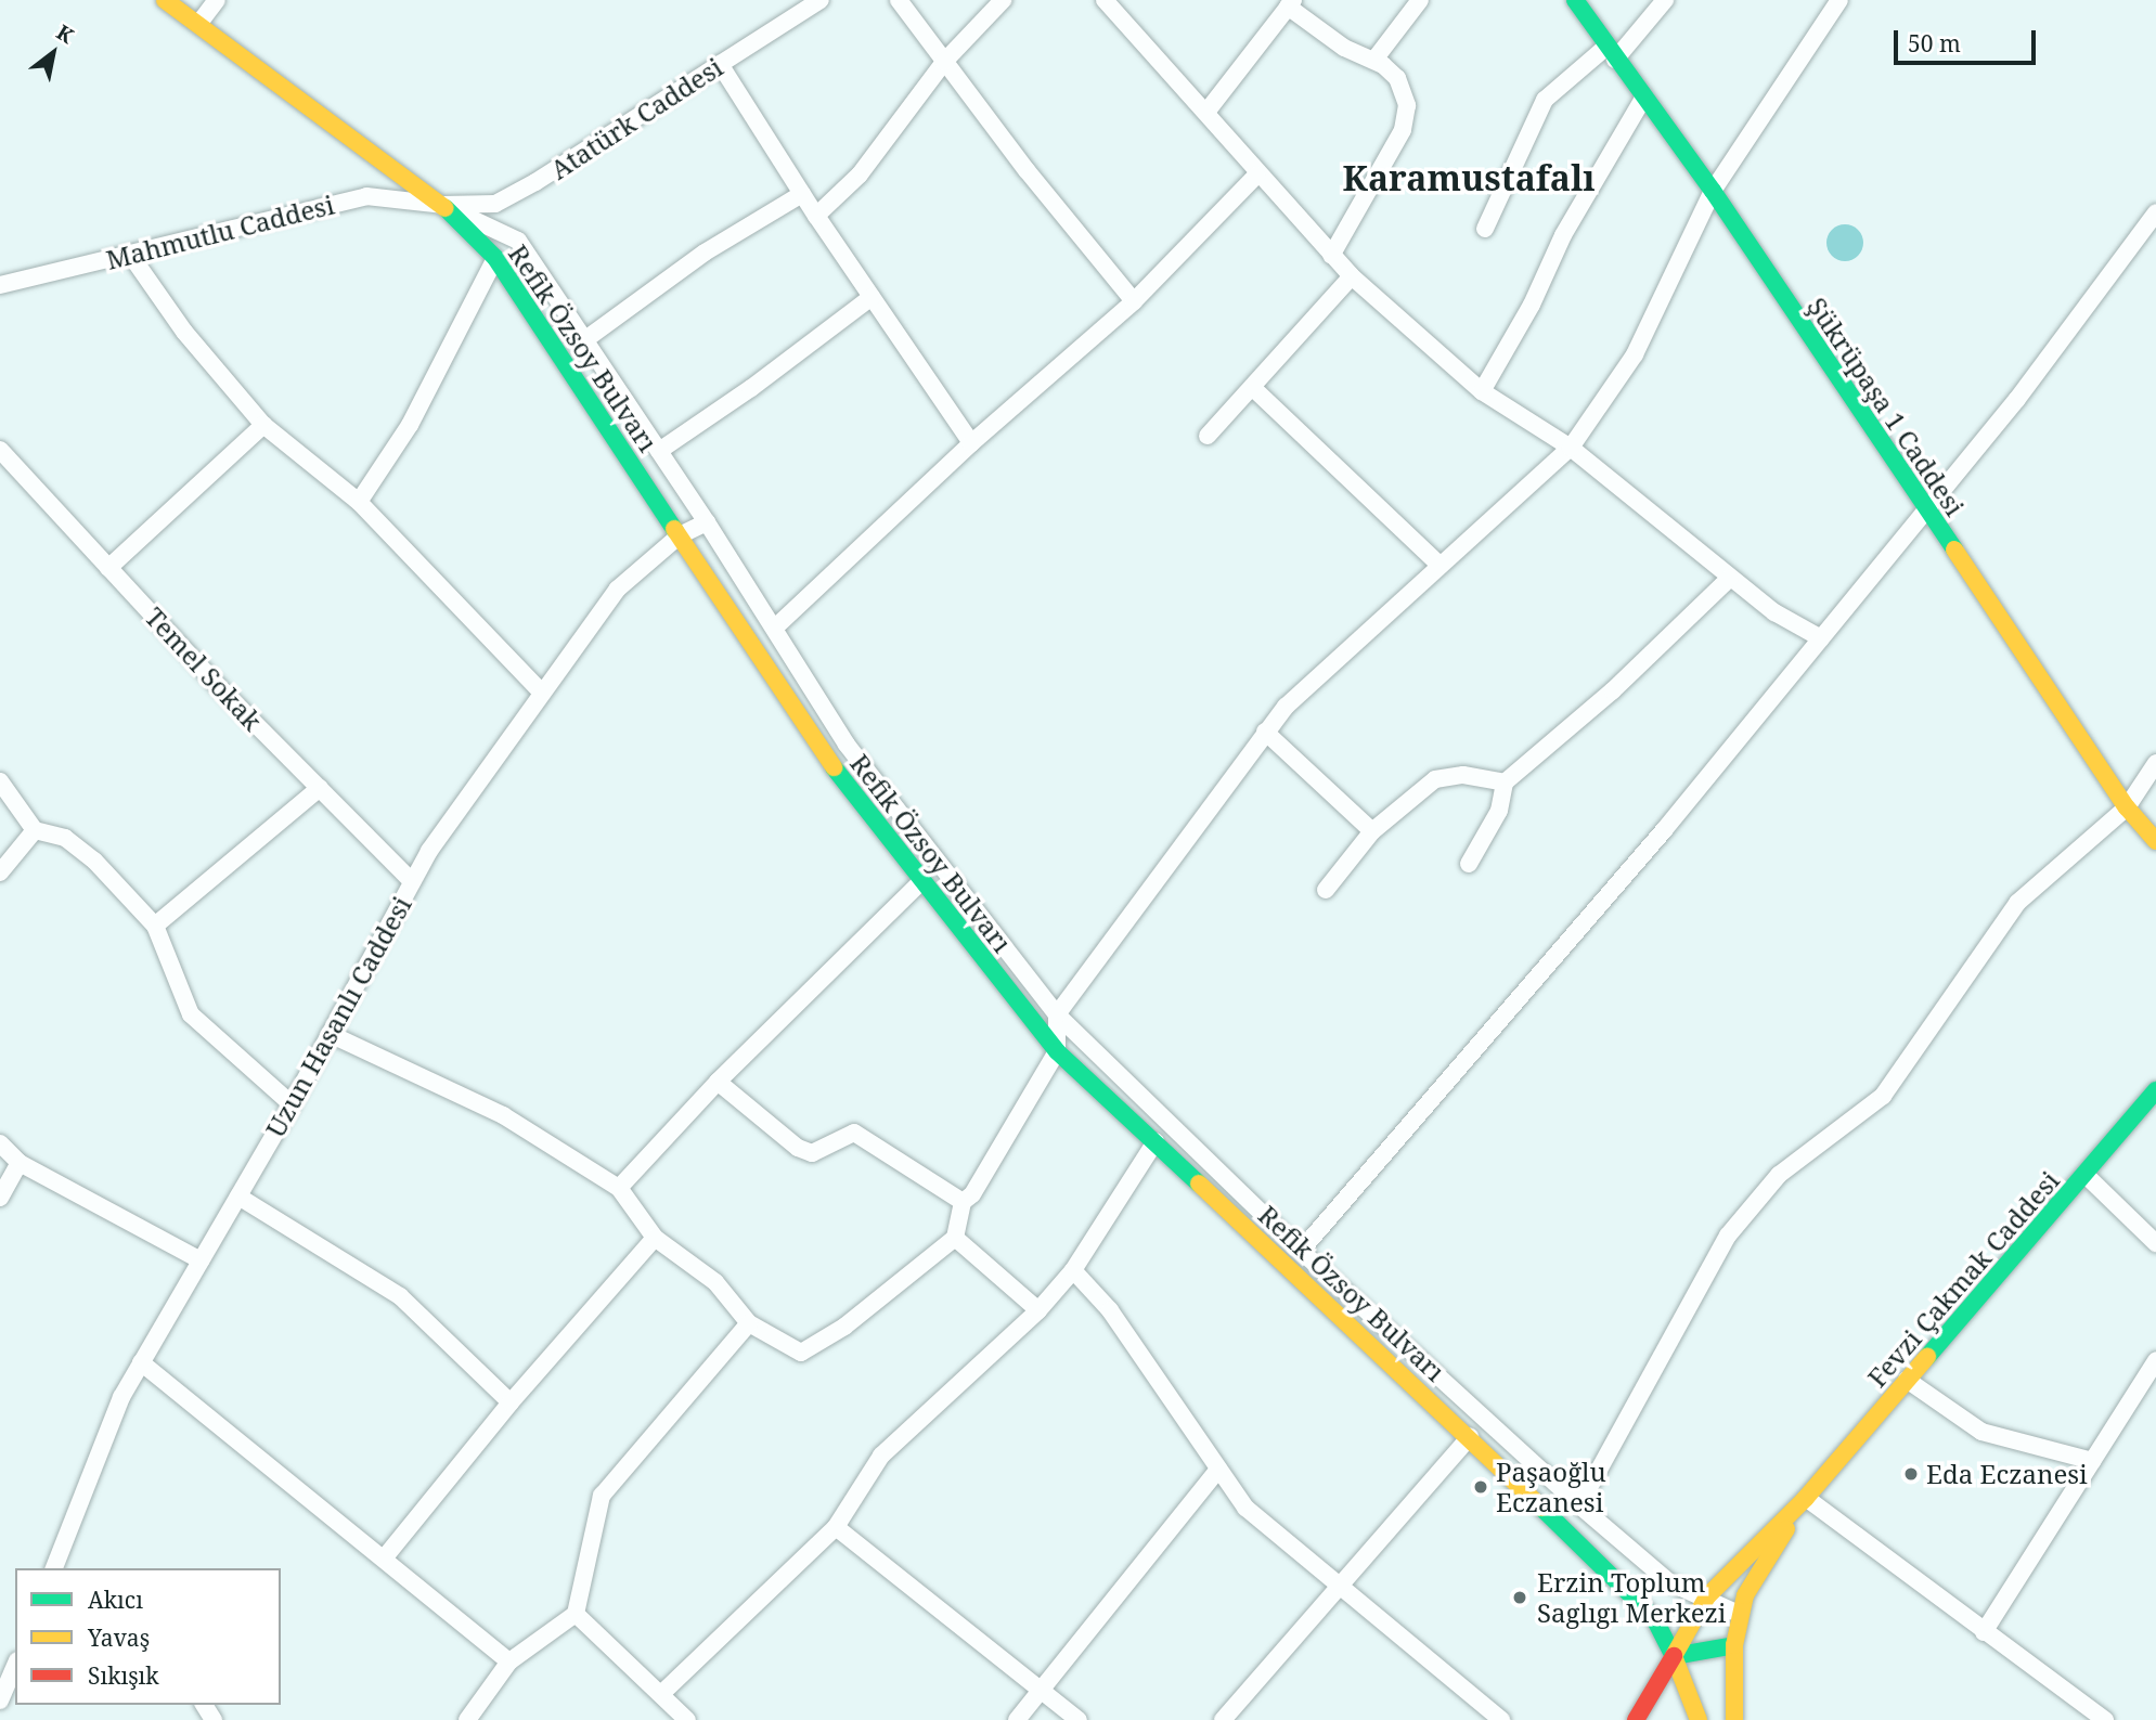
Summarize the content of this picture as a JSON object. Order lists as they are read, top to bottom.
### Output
{
  "streets": {
    "street": [
      "Atatürk Caddesi",
      "Mahmutlu Caddesi",
      "Refik Özsoy Bulvarı",
      "Şükrüpaşa 1 Caddesi",
      "Temel Sokak",
      "Uzun Hasanlı Caddesi",
      "Fevzi Çakmak Caddesi"
    ]
  },
  "crossings": [
    ["Atatürk Caddesi", "Mahmutlu Caddesi"],
    ["Atatürk Caddesi", "Refik Özsoy Bulvarı"],
    ["Mahmutlu Caddesi", "Refik Özsoy Bulvarı"],
    ["Refik Özsoy Bulvarı", "Uzun Hasanlı Caddesi"],
    ["Temel Sokak", "Uzun Hasanlı Caddesi"]
  ],
  "districts": ["Karamustafalı"],
  "places": ["Eda Eczanesi", "Paşaoğlu Eczanesi", "Erzin Toplum Saglıgı Merkezi"],
  "legend": ["Akıcı", "Yavaş", "Sıkışık"],
  "scale_bar": "50 m",
  "north": "top right"
}
